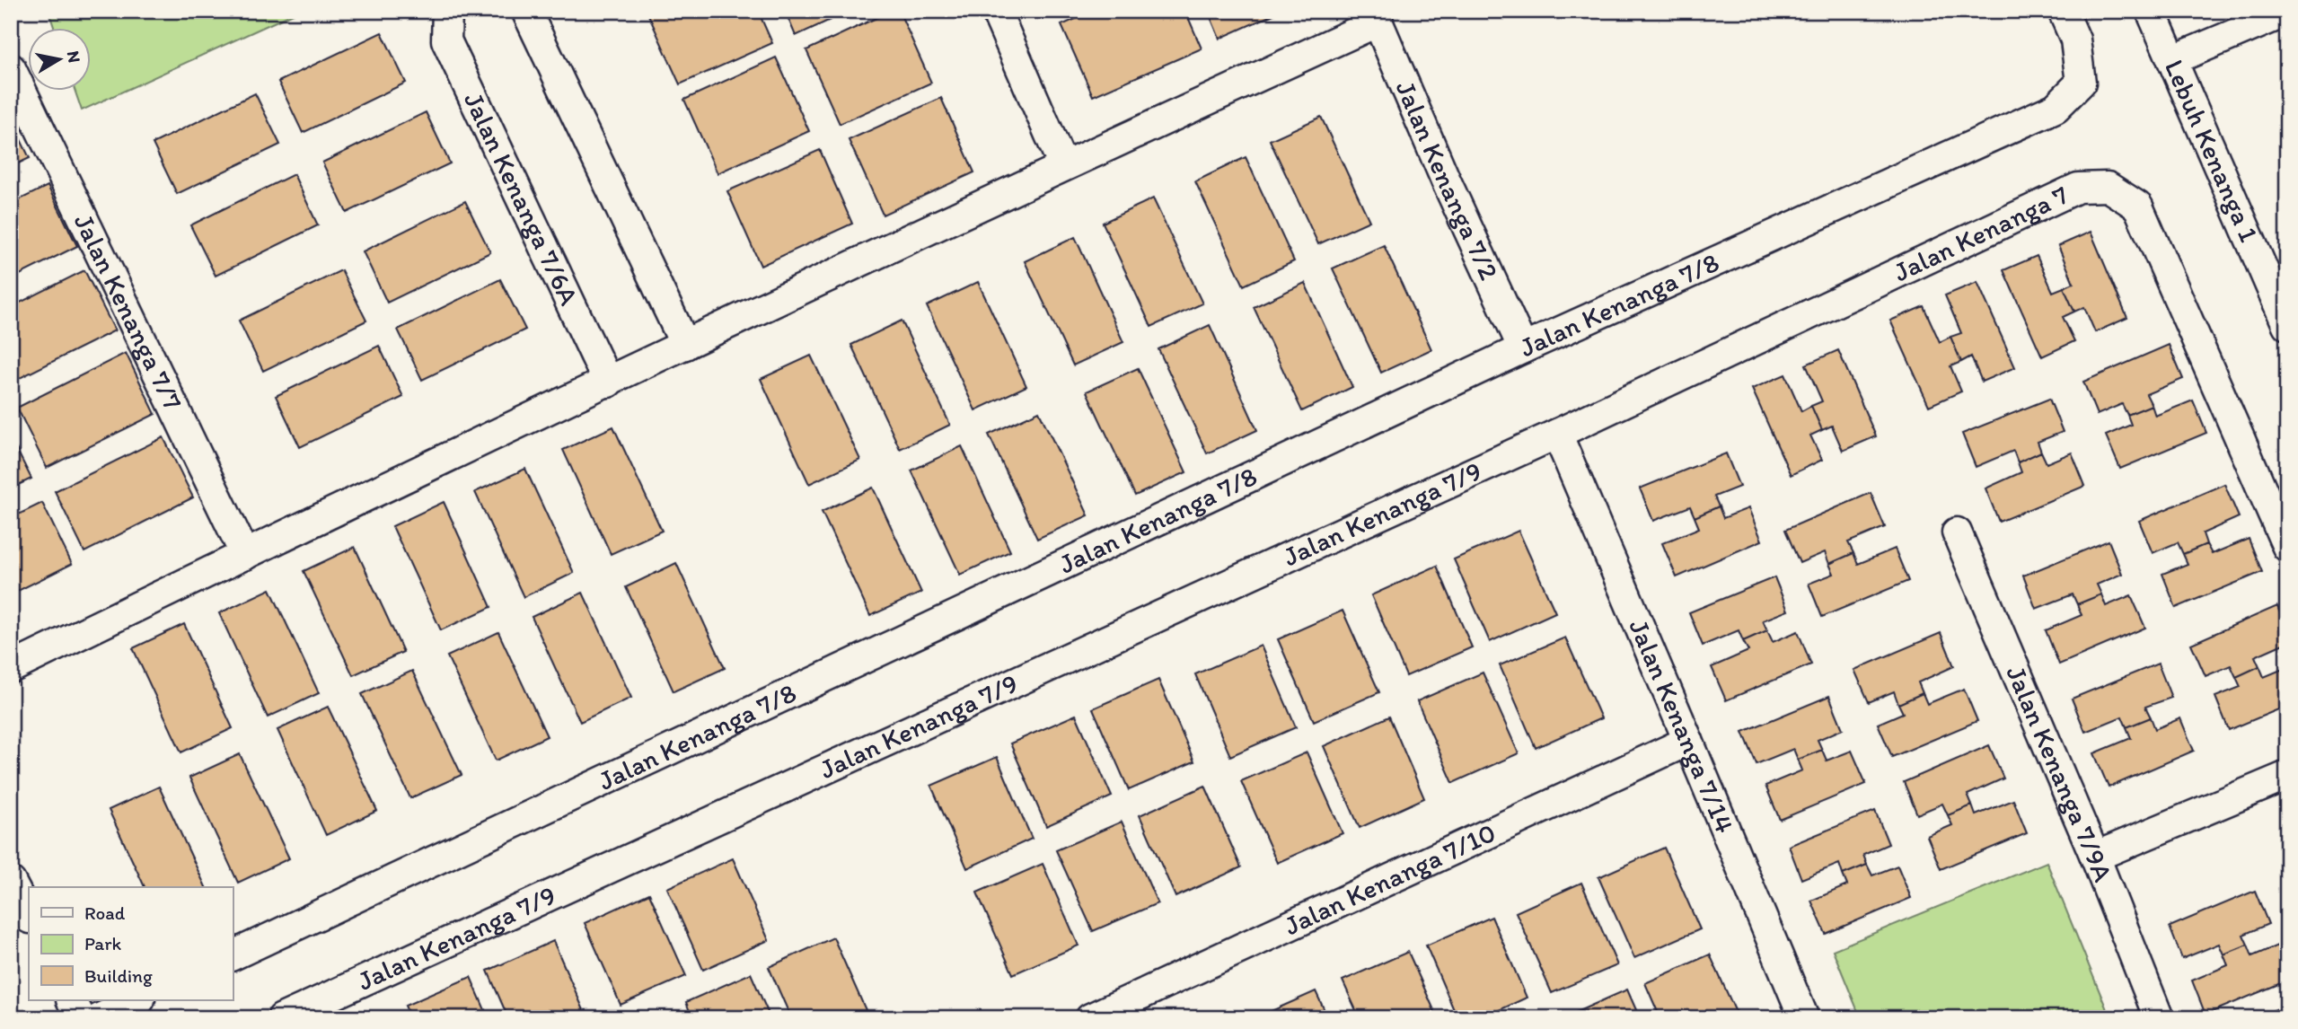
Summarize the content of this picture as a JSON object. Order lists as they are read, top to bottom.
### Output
{
  "streets": {
    "street": [
      "Lebuh Kenanga 1",
      "Jalan Kenanga 7/2",
      "Jalan Kenanga 7/6A",
      "Jalan Kenanga 7",
      "Jalan Kenanga 7/8",
      "Jalan Kenanga 7/7",
      "Jalan Kenanga 7/9",
      "Jalan Kenanga 7/14",
      "Jalan Kenanga 7/9A",
      "Jalan Kenanga 7/10"
    ]
  },
  "crossings": [
    ["Jalan Kenanga 7/2", "Jalan Kenanga 7/8"],
    ["Jalan Kenanga 7", "Jalan Kenanga 7/9"],
    ["Jalan Kenanga 7", "Jalan Kenanga 7/14"],
    ["Jalan Kenanga 7/9", "Jalan Kenanga 7/14"],
    ["Jalan Kenanga 7/14", "Jalan Kenanga 7/10"]
  ],
  "legend": ["Road", "Park", "Building"],
  "north": "right"
}
